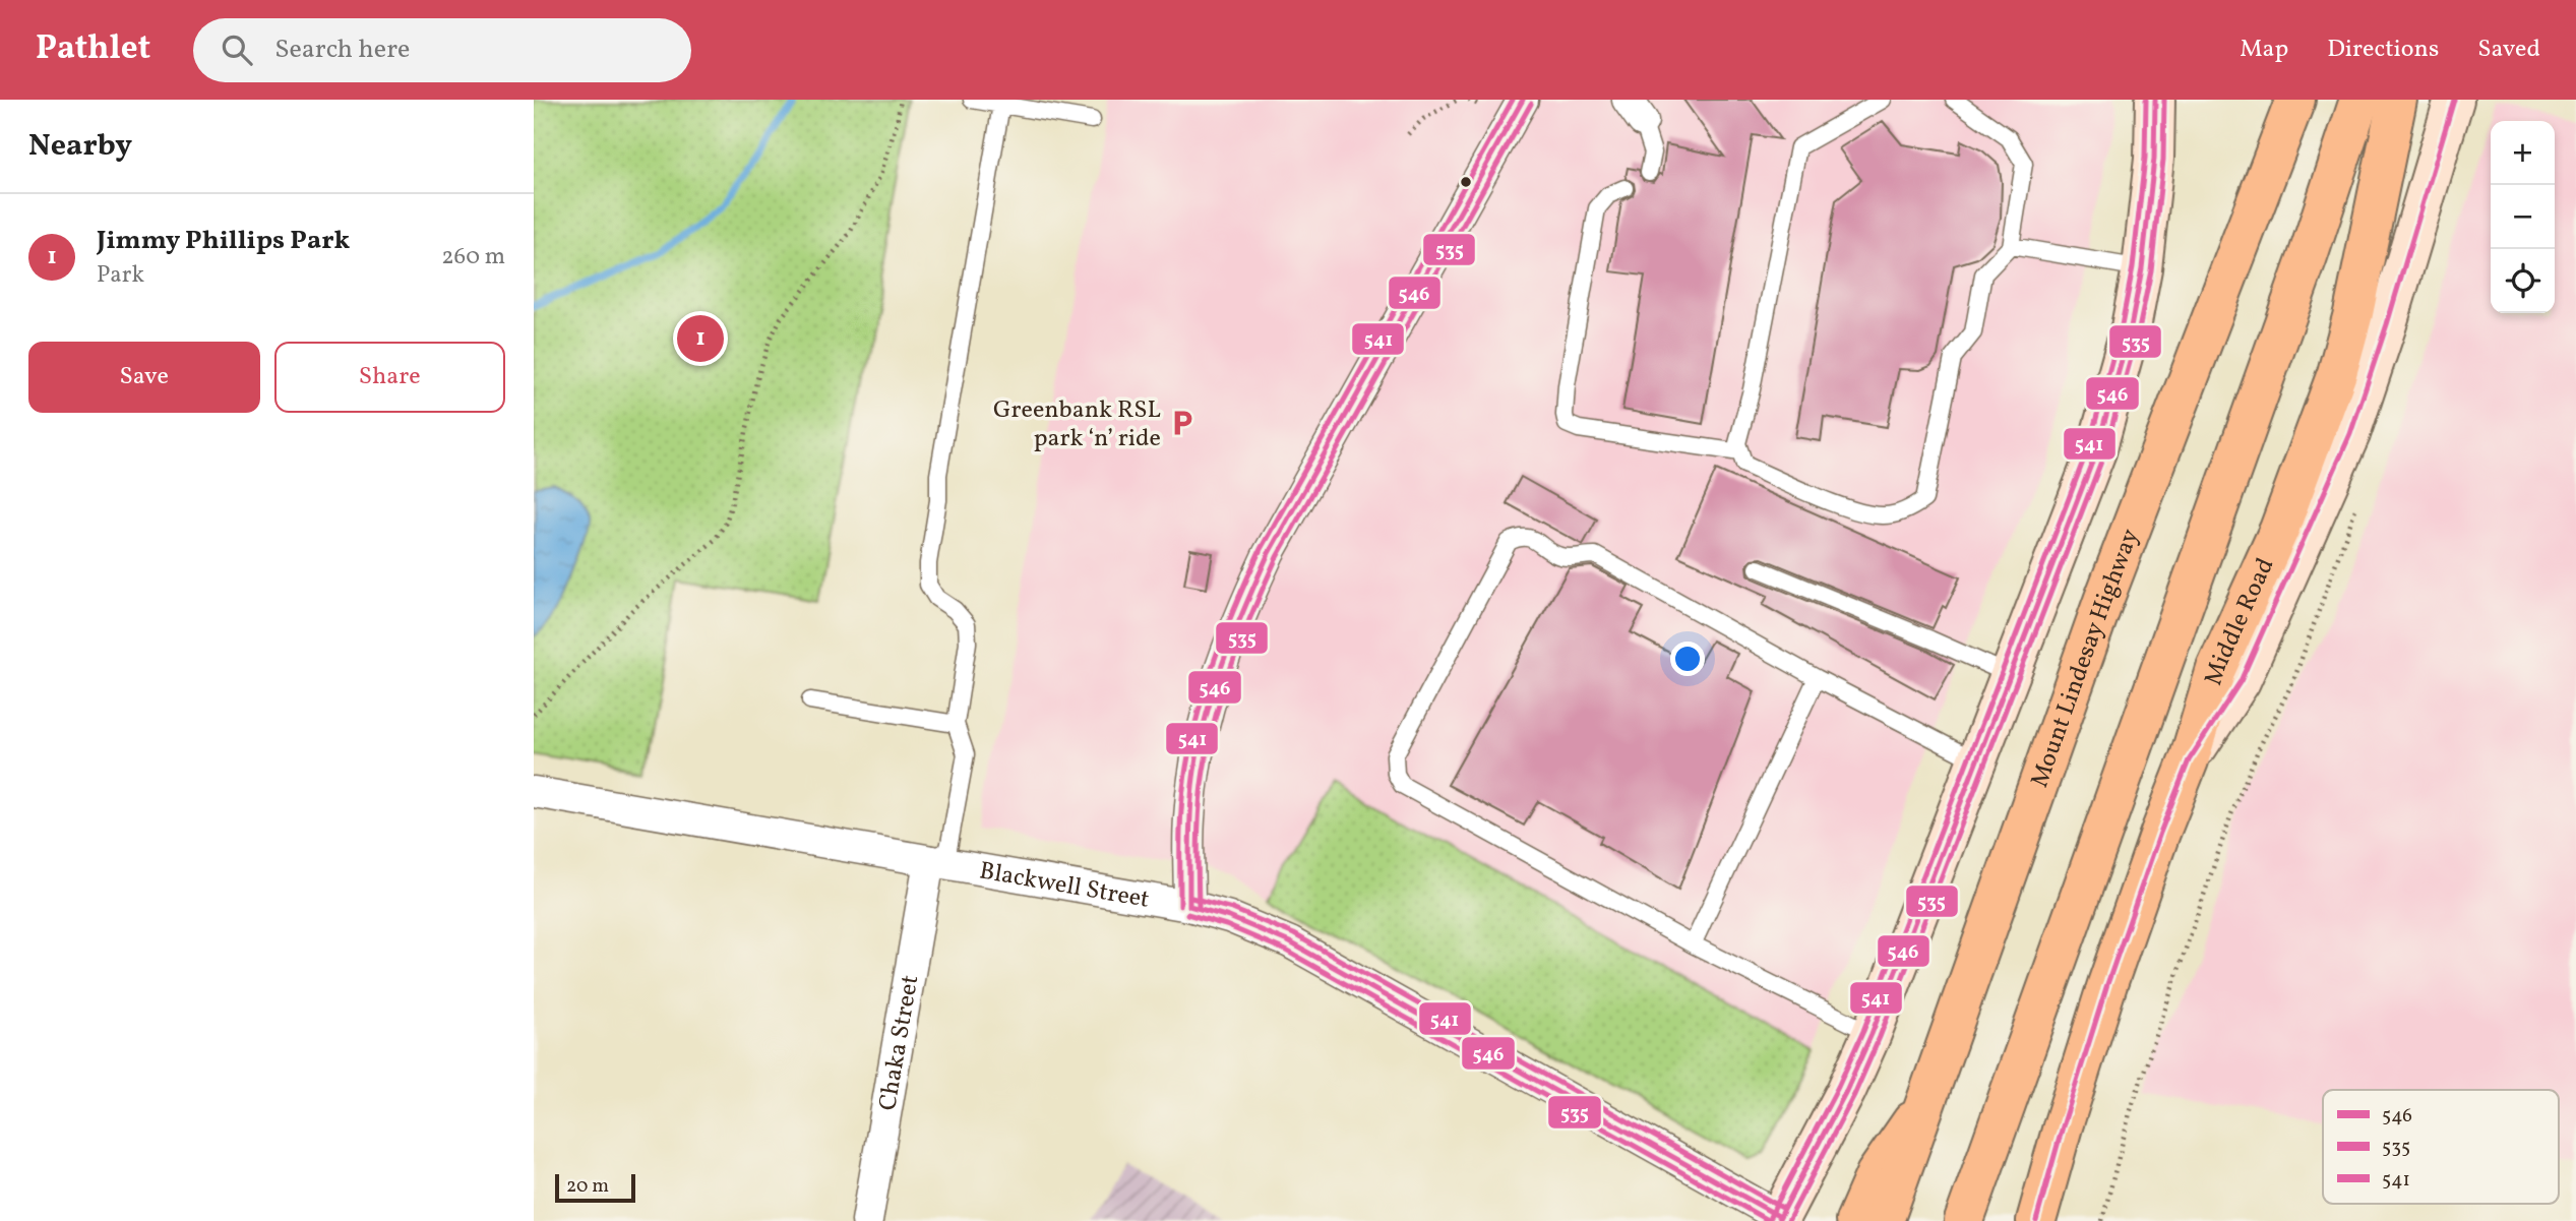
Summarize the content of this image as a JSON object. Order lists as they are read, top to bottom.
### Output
{
  "streets": {
    "main road": ["Middle Road", "Mount Lindesay Highway"],
    "street": ["Blackwell Street", "Chaka Street"]
  },
  "crossings": [
    ["Blackwell Street", "Chaka Street"]
  ],
  "places": {
    "parking": ["Greenbank RSL park ‘n’ ride"]
  },
  "lines": ["transit line 546", "transit line 535", "transit line 541"],
  "legend": ["546", "535", "541"],
  "scale_bar": "20 m",
  "page": {
    "header": "Pathlet",
    "search": "Search here",
    "nav": ["Map", "Directions", "Saved"],
    "heading": "Nearby",
    "map_buttons": ["+", "−"],
    "list": [
      {
        "mark": "1",
        "name": "Jimmy Phillips Park",
        "note": "Park",
        "value": "260 m"
      }
    ],
    "pins": "1",
    "buttons": ["Save", "Share"],
    "scale": "20 m"
  }
}
